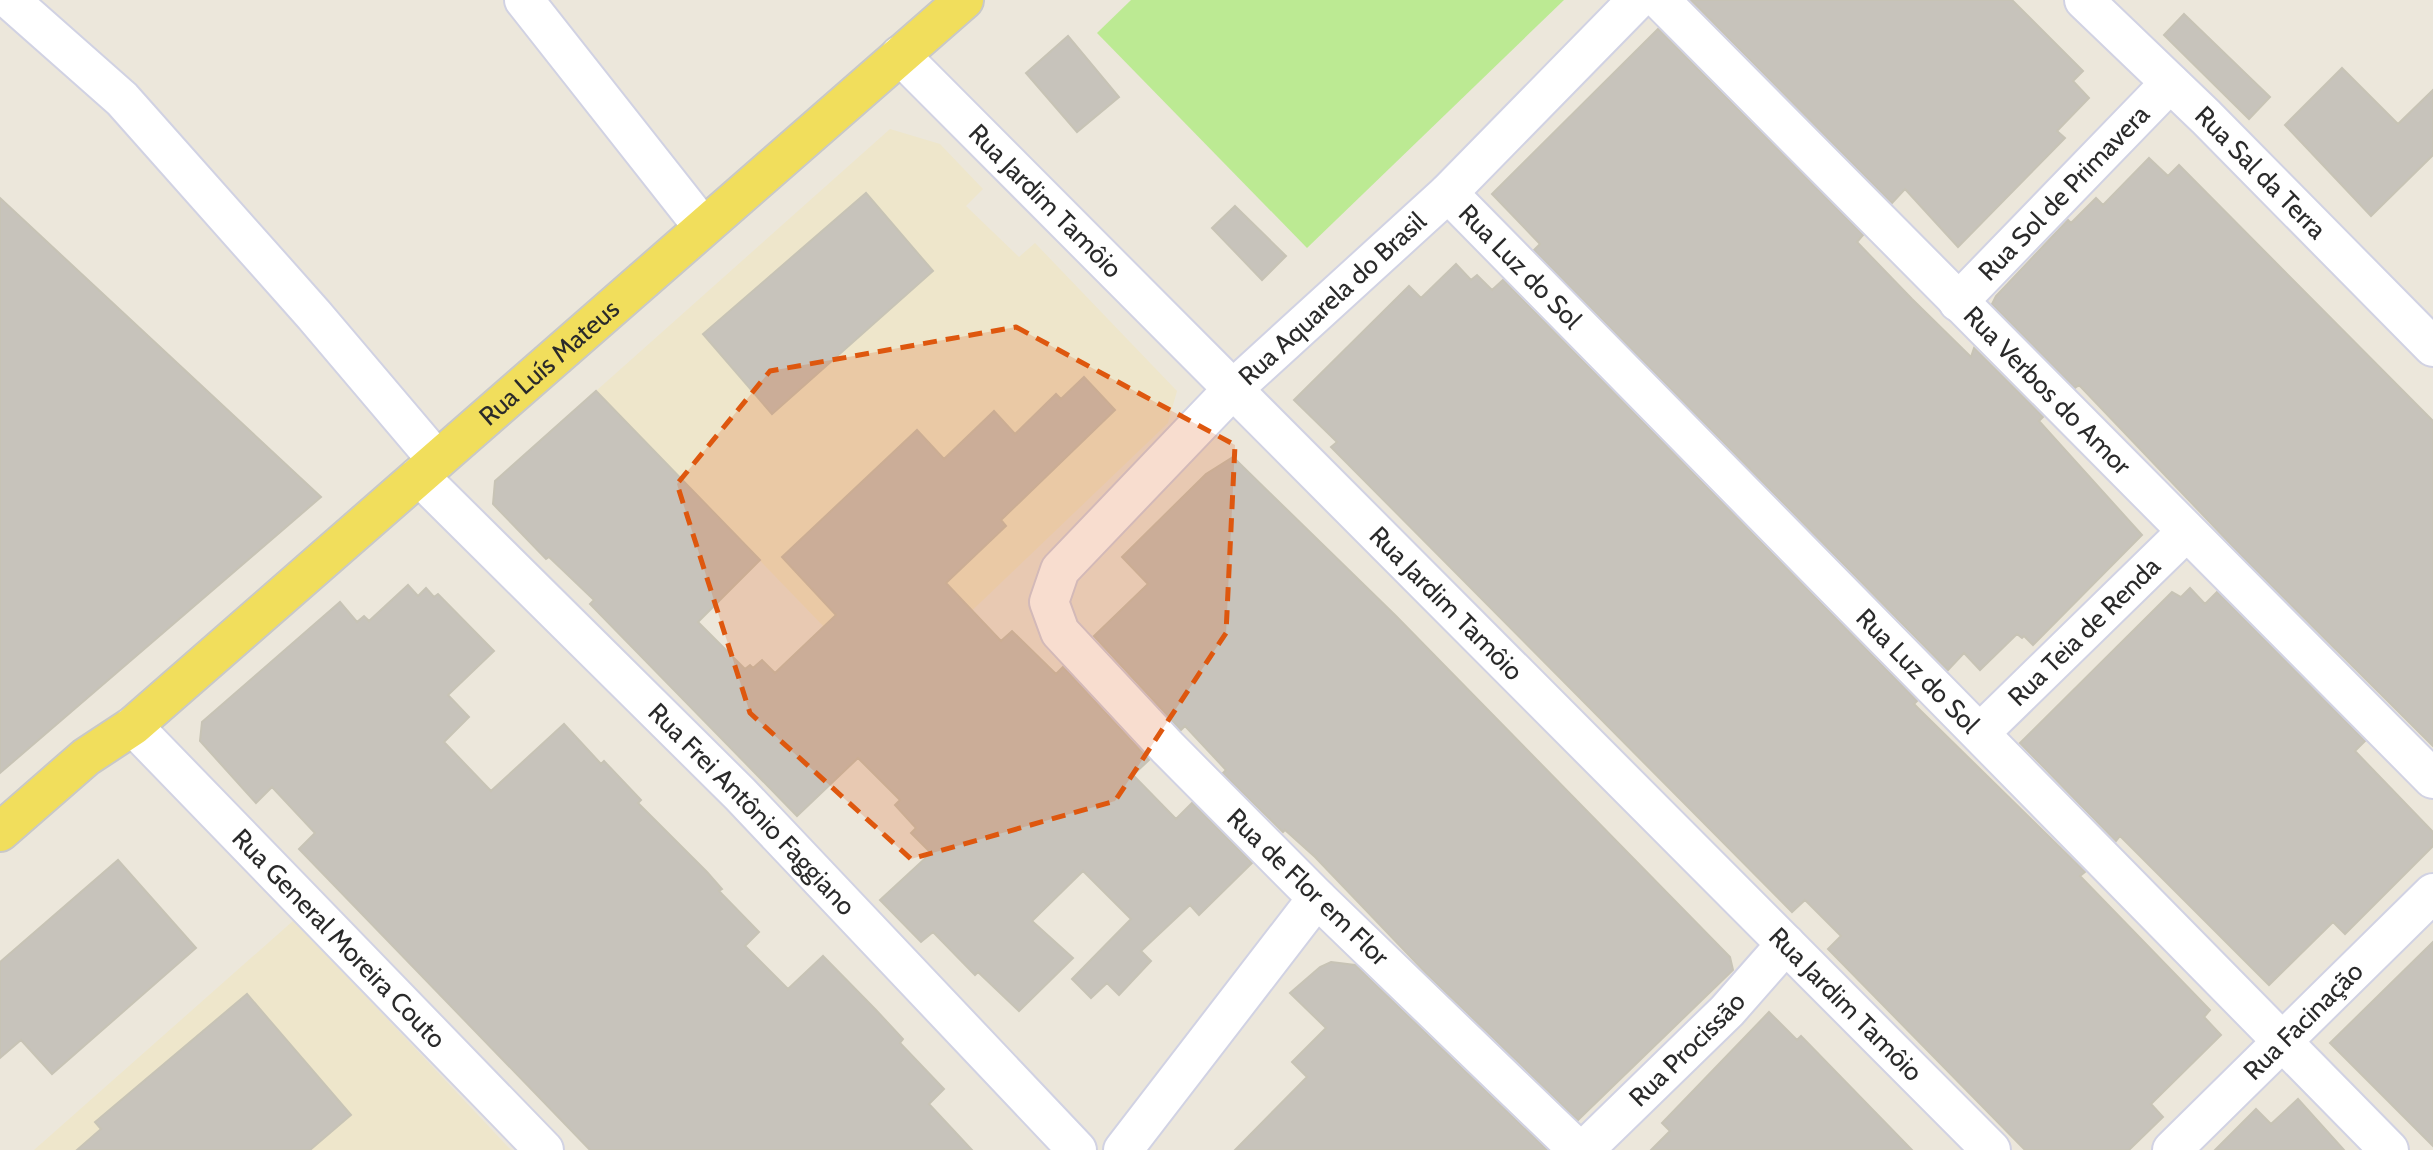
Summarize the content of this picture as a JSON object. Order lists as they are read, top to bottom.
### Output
{
  "streets": {
    "main road": ["Rua Luís Mateus"],
    "street": [
      "Rua Sal da Terra",
      "Rua Sol de Primavera",
      "Rua Jardim Tamôio",
      "Rua Luz do Sol",
      "Rua Aquarela do Brasil",
      "Rua Verbos do Amor",
      "Rua Teia de Renda",
      "Rua Frei Antônio Faggiano",
      "Rua de Flor em Flor",
      "Rua General Moreira Couto",
      "Rua Facinação",
      "Rua Procissão"
    ]
  },
  "crossings": [
    ["Rua Sal da Terra", "Rua Sol de Primavera"],
    ["Rua Sol de Primavera", "Rua Verbos do Amor"],
    ["Rua Jardim Tamôio", "Rua Aquarela do Brasil"],
    ["Rua Jardim Tamôio", "Rua Luís Mateus"],
    ["Rua Jardim Tamôio", "Rua Procissão"],
    ["Rua Luz do Sol", "Rua Aquarela do Brasil"],
    ["Rua Luz do Sol", "Rua Teia de Renda"],
    ["Rua Luz do Sol", "Rua Facinação"],
    ["Rua Aquarela do Brasil", "Rua de Flor em Flor"],
    ["Rua Luís Mateus", "Rua Frei Antônio Faggiano"],
    ["Rua Luís Mateus", "Rua General Moreira Couto"],
    ["Rua Verbos do Amor", "Rua Teia de Renda"]
  ]
}
